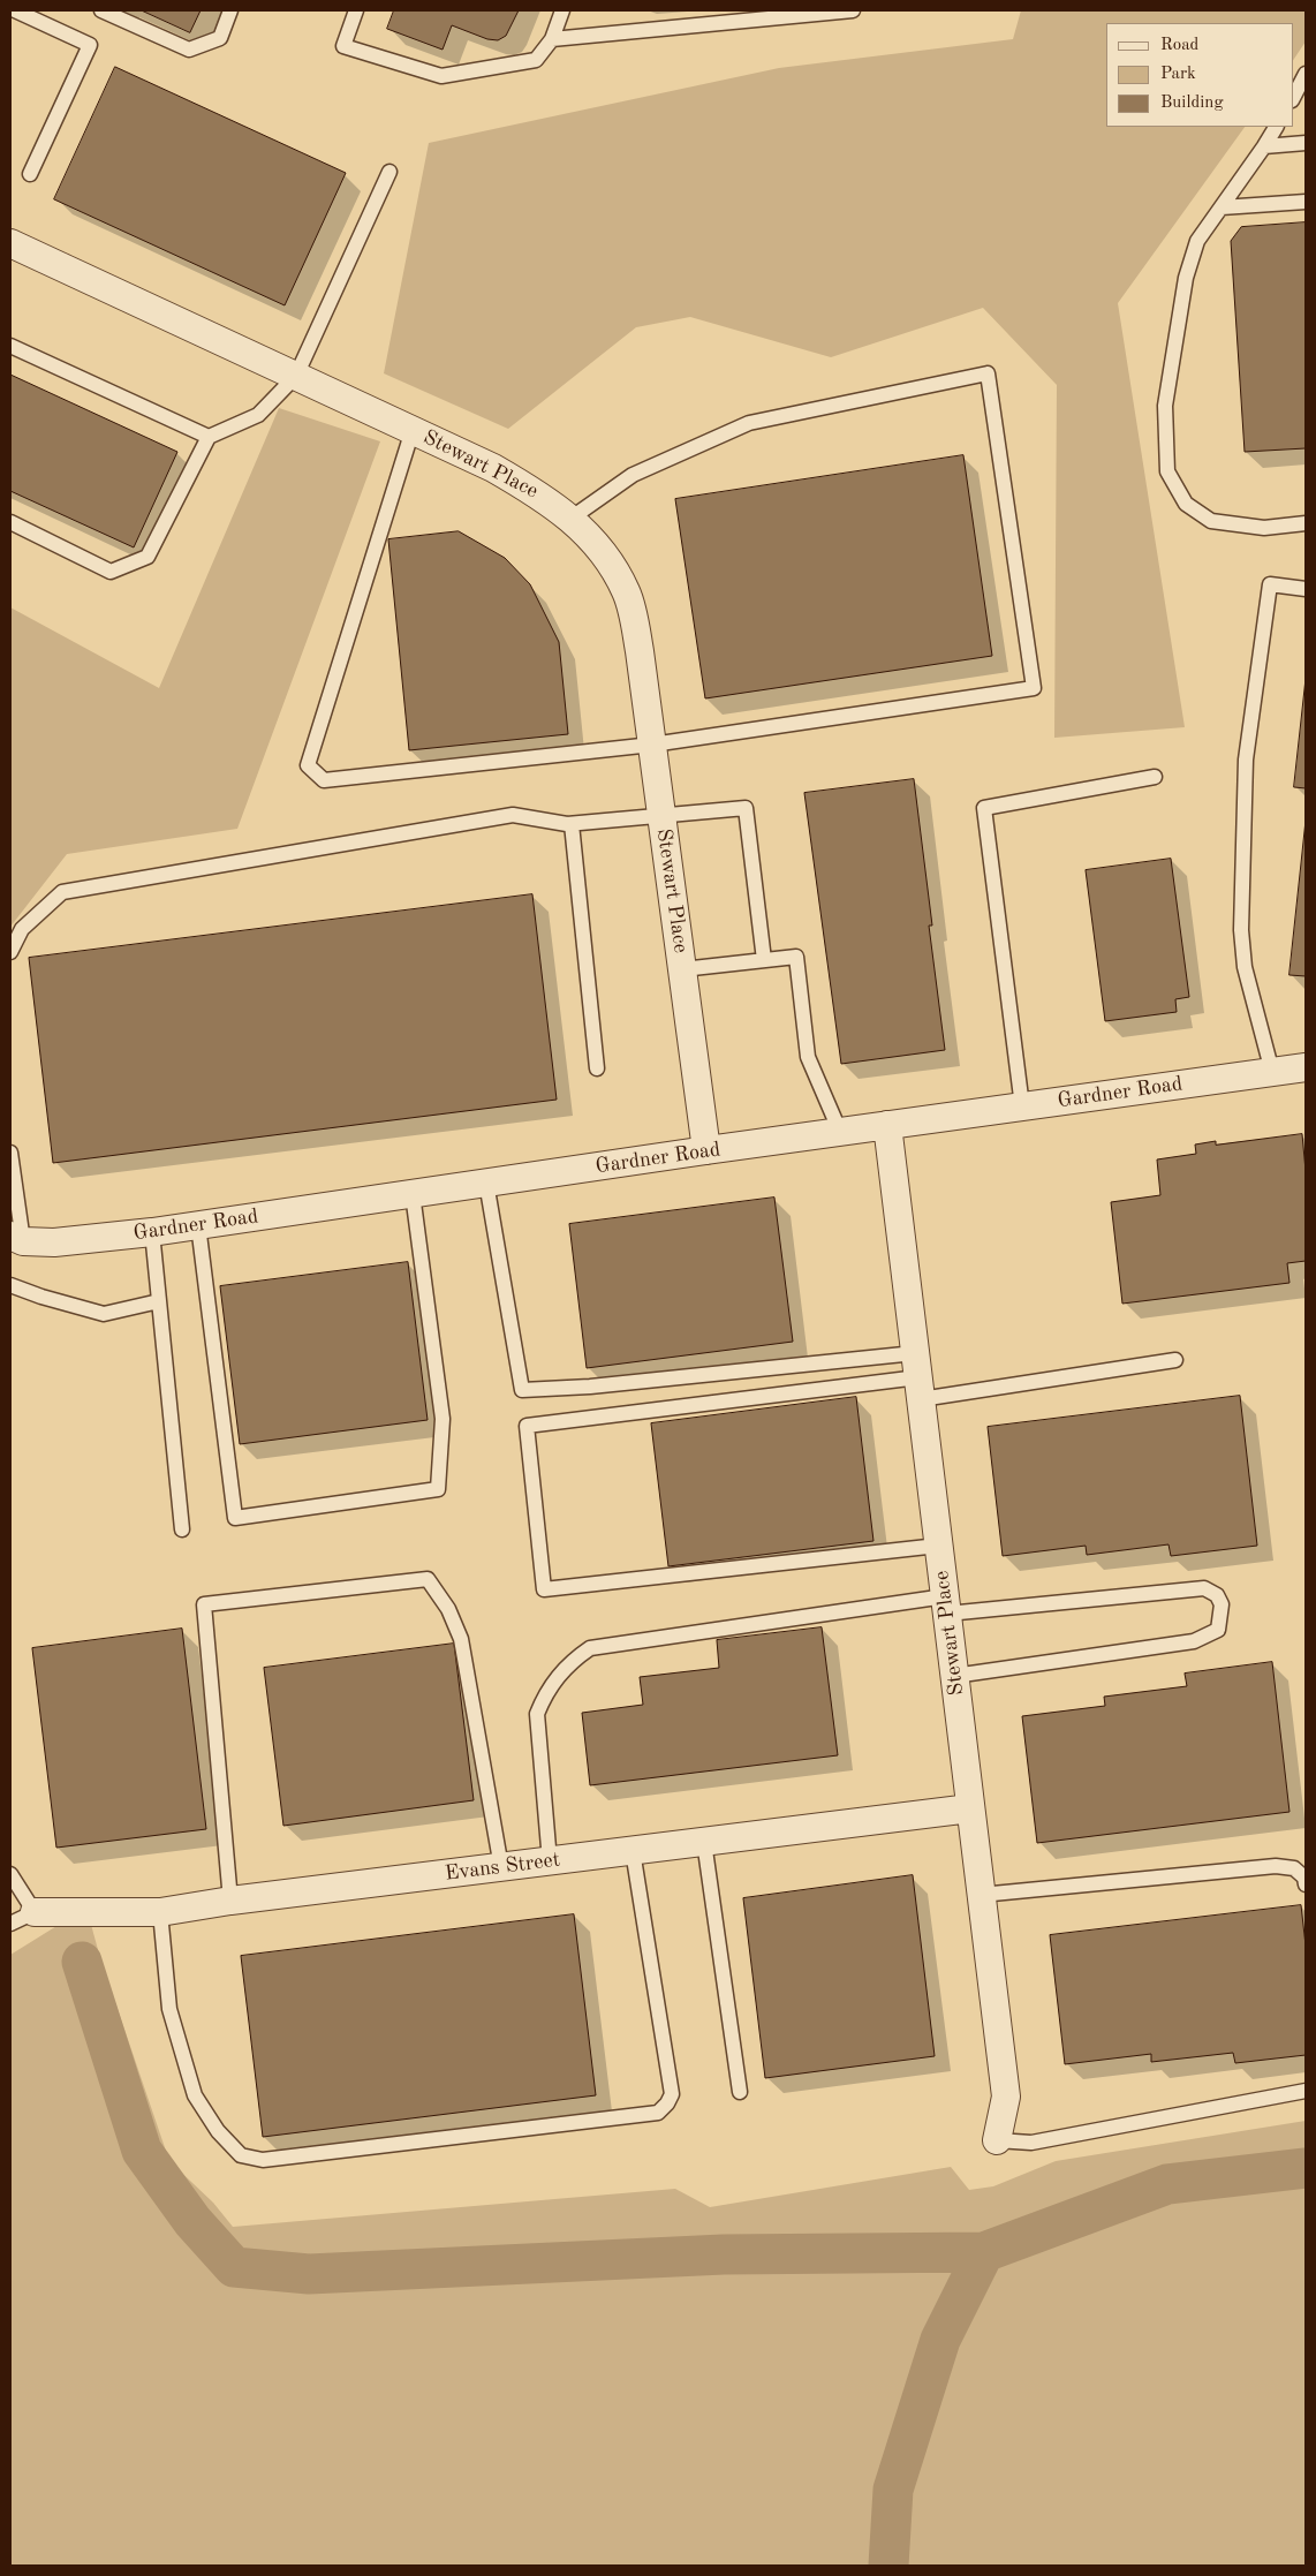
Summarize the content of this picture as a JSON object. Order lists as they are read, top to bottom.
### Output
{
  "streets": {
    "street": ["Stewart Place", "Gardner Road", "Evans Street"]
  },
  "crossings": [
    ["Stewart Place", "Gardner Road"],
    ["Stewart Place", "Evans Street"]
  ],
  "legend": ["Road", "Park", "Building"]
}
